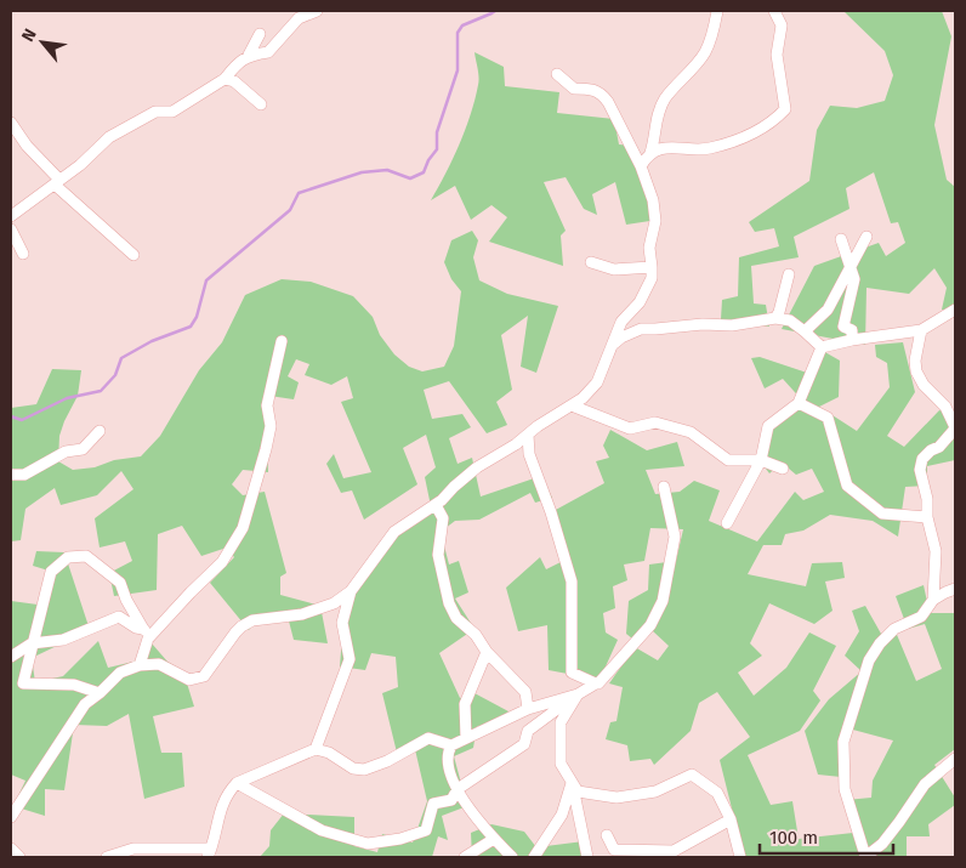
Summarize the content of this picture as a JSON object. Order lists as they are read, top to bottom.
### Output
{
  "scale_bar": "100 m",
  "north": "top left"
}
